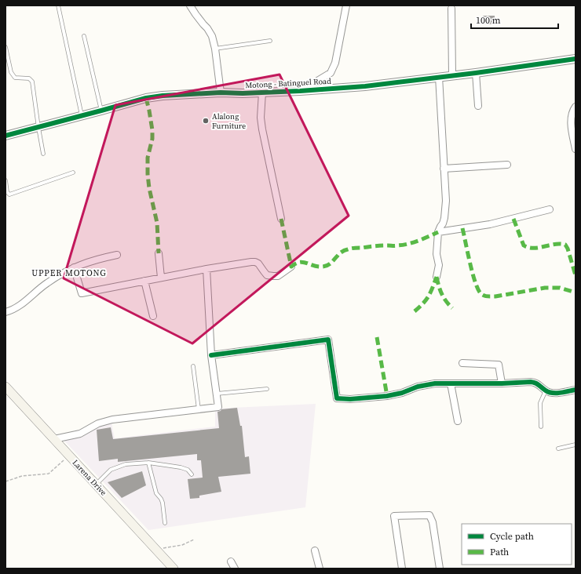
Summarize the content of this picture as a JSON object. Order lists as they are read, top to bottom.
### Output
{
  "streets": {
    "main road": ["Larena Drive"],
    "street": ["Motong - Batinguel Road"]
  },
  "districts": ["UPPER MOTONG"],
  "places": ["Alalong Furniture"],
  "legend": ["Cycle path", "Path"],
  "scale_bar": "100 m"
}
